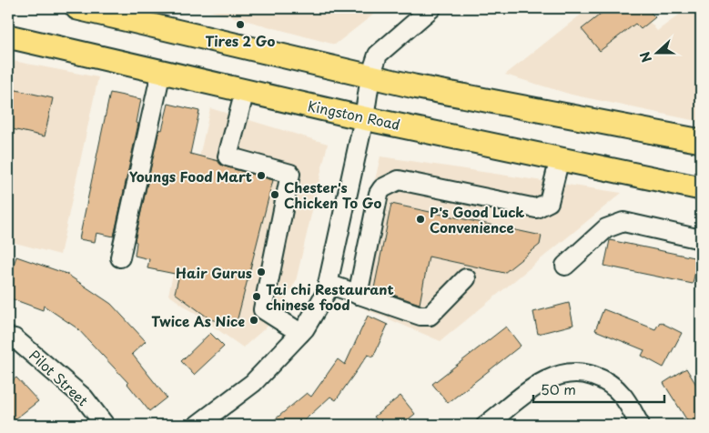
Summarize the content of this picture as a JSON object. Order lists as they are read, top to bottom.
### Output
{
  "streets": {
    "main road": ["Kingston Road"],
    "street": ["Pilot Street"]
  },
  "places": [
    "Tires 2 Go",
    "Youngs Food Mart",
    "Chester's Chicken To Go",
    "P's Good Luck Convenience",
    "Hair Gurus",
    "Tai chi Restaurant chinese food",
    "Twice As Nice"
  ],
  "scale_bar": "50 m",
  "north": "left"
}
